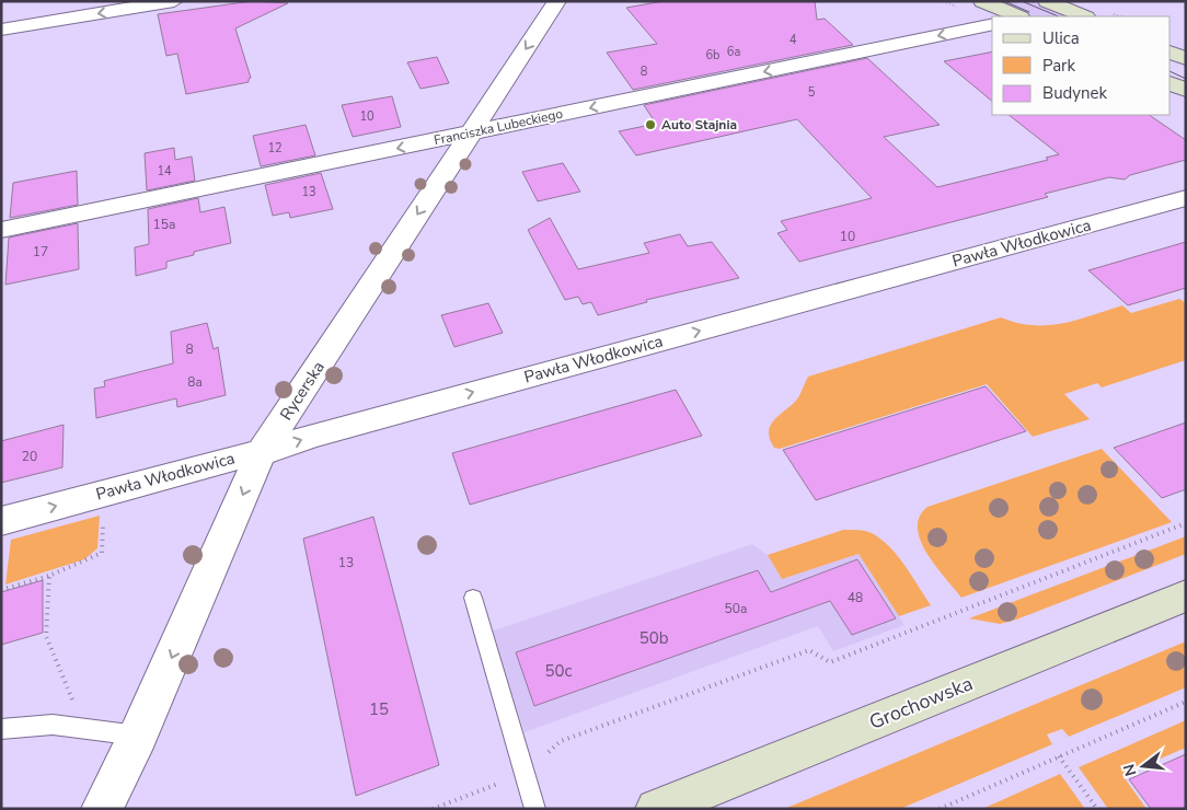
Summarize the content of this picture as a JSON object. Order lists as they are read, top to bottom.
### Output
{
  "streets": {
    "street": [
      "Franciszka Lubeckiego",
      "Pawła Włodkowica",
      "Rycerska",
      "Grochowska"
    ]
  },
  "crossings": [
    ["Franciszka Lubeckiego", "Rycerska"],
    ["Pawła Włodkowica", "Rycerska"]
  ],
  "one_way": ["Franciszka Lubeckiego", "Pawła Włodkowica", "Rycerska"],
  "places": ["Auto Stajnia"],
  "house_numbers": [
    "4",
    "6a",
    "6b",
    "8",
    "5",
    "10",
    "12",
    "14",
    "13",
    "15a",
    "10",
    "17",
    "8",
    "8a",
    "20",
    "13",
    "48",
    "50a",
    "50b",
    "50c",
    "15"
  ],
  "legend": ["Ulica", "Park", "Budynek"],
  "north": "left"
}
